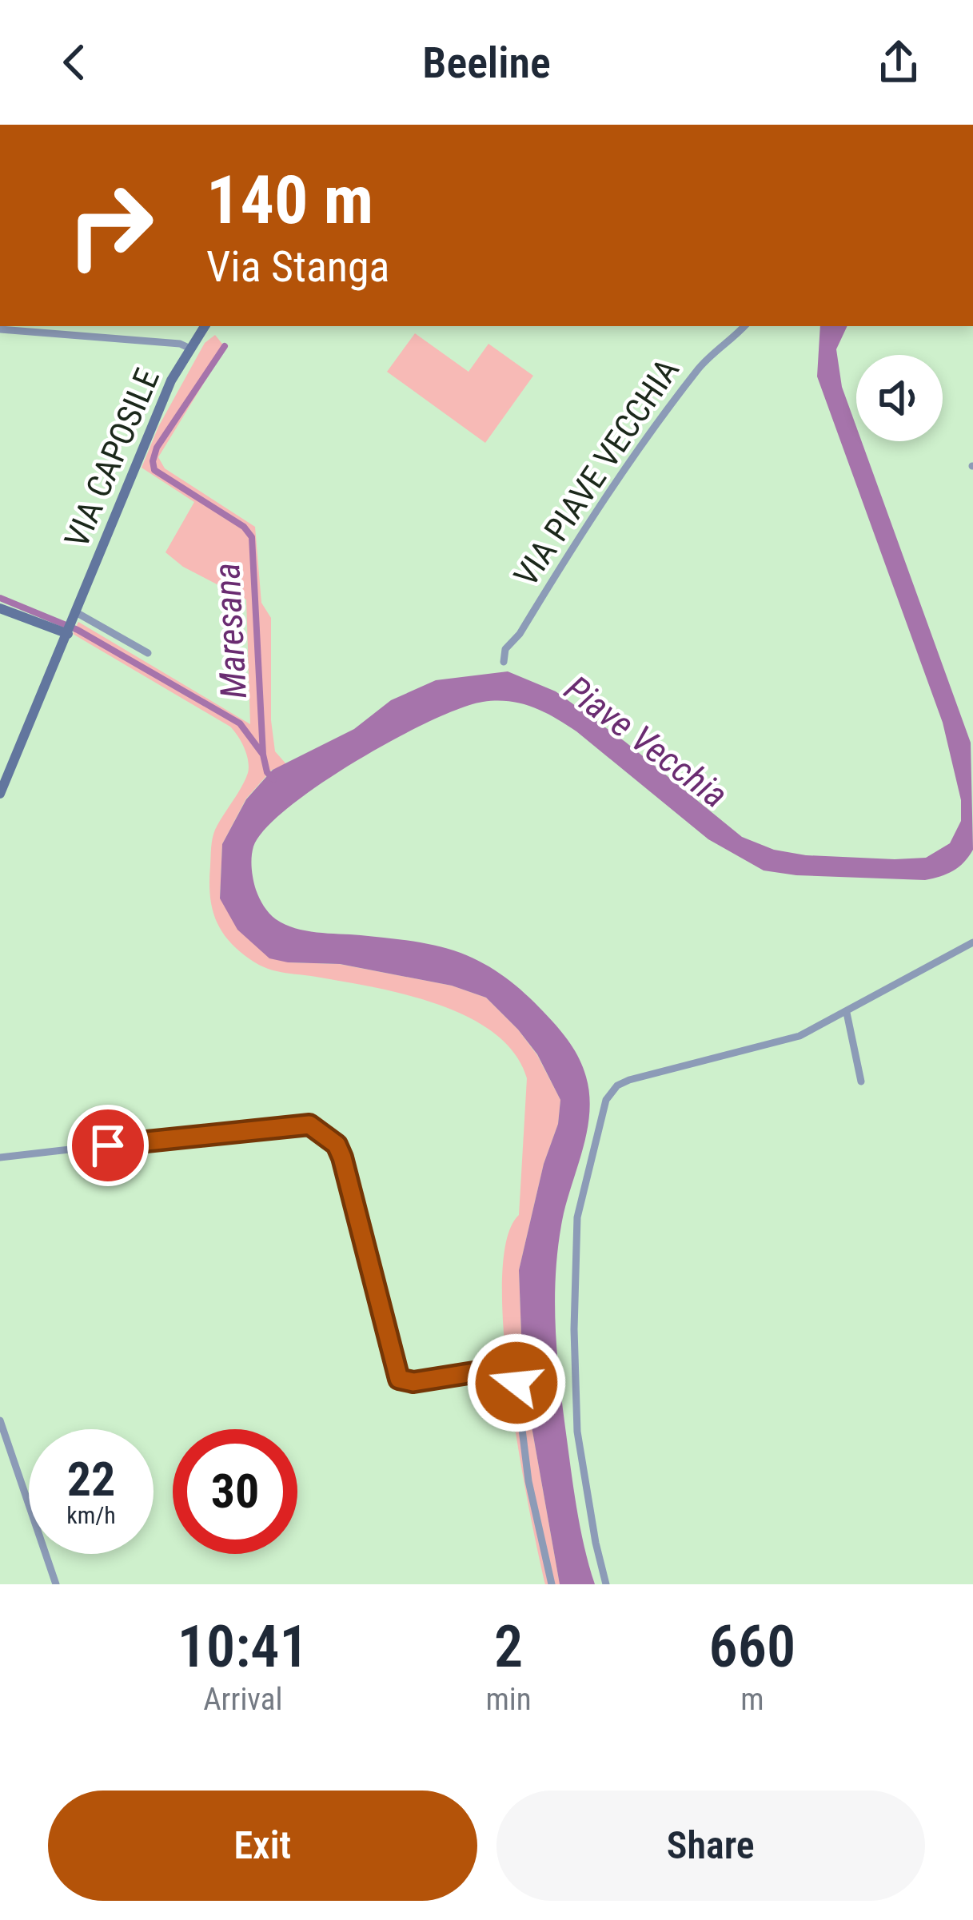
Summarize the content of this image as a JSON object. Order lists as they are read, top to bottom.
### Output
{
  "streets": {
    "street": ["VIA CAPOSILE", "VIA PIAVE VECCHIA"]
  },
  "water": ["Maresana", "Piave Vecchia"],
  "page": {
    "header": "Beeline",
    "turn": ["140 m", "Via Stanga"],
    "speed": "22 km/h",
    "limit": "30",
    "eta": [
      "10:41",
      "Arrival",
      "2",
      "min",
      "660",
      "m"
    ],
    "buttons": ["Exit", "Share"]
  }
}
